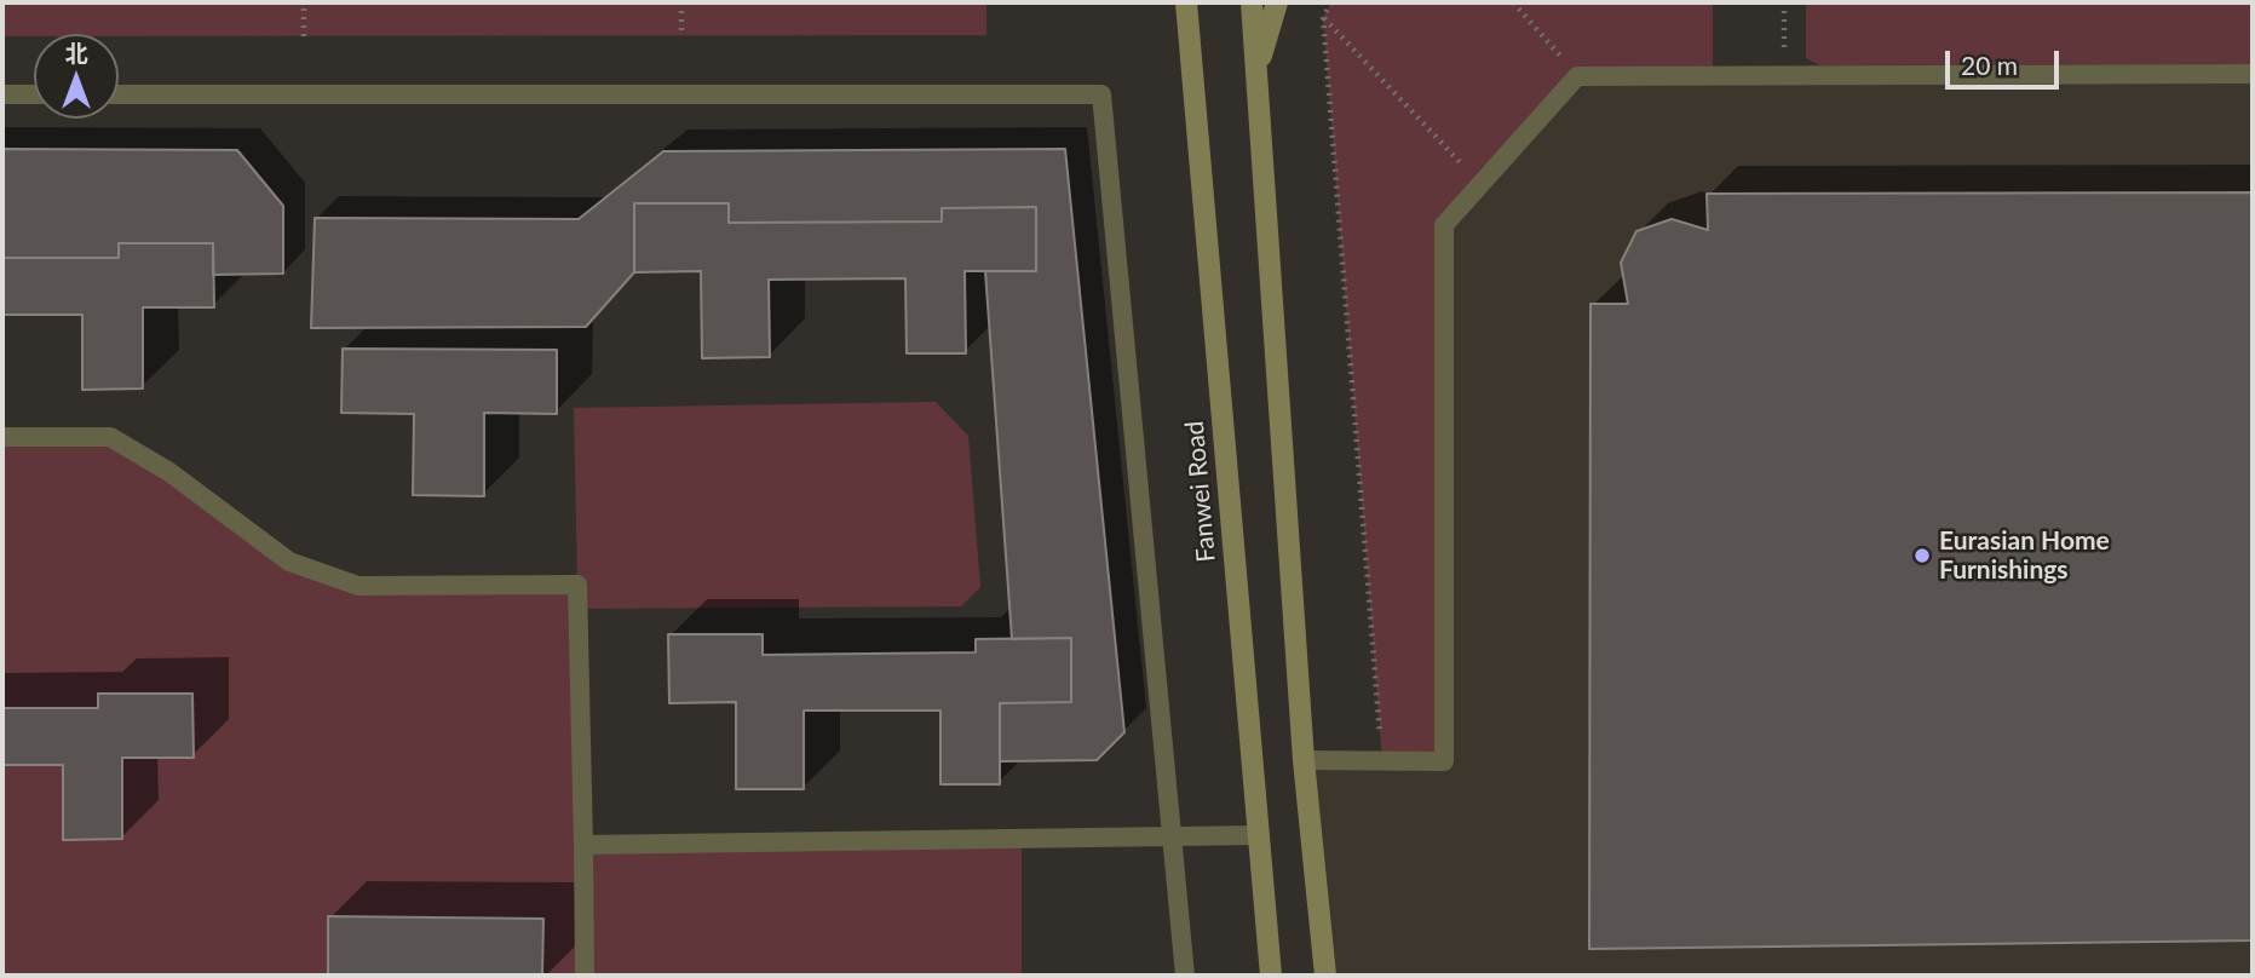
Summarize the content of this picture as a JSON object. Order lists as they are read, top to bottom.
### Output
{
  "streets": {
    "street": ["Fanwei Road"]
  },
  "places": ["Eurasian Home Furnishings"],
  "scale_bar": "20 m",
  "north": "top"
}
